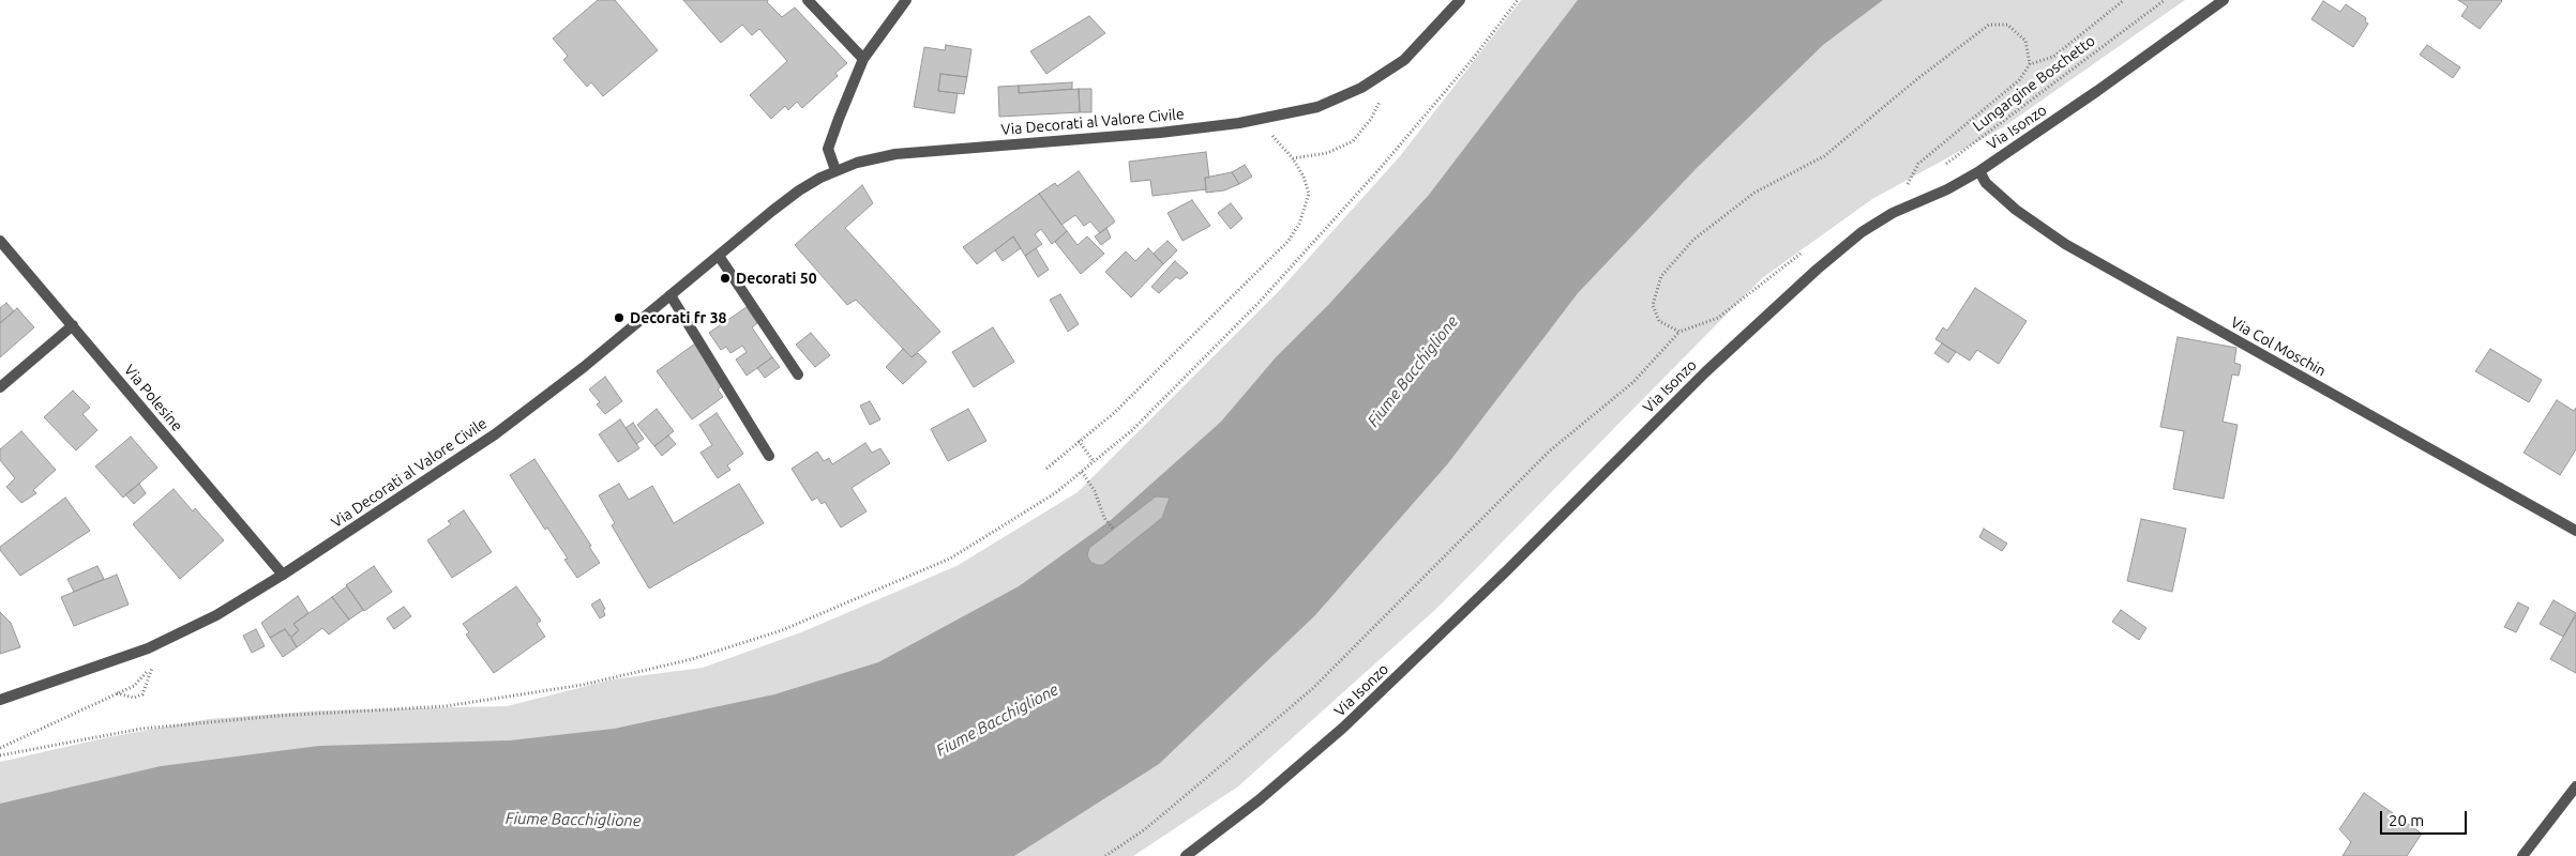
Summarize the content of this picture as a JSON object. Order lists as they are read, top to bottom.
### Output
{
  "streets": {
    "street": [
      "Via Decorati al Valore Civile",
      "Via Isonzo",
      "Via Col Moschin",
      "Via Polesine"
    ],
    "path": ["Lungargine Boschetto"]
  },
  "crossings": [
    ["Via Decorati al Valore Civile", "Via Polesine"],
    ["Via Isonzo", "Via Col Moschin"]
  ],
  "water": ["Fiume Bacchiglione"],
  "places": ["Decorati 50", "Decorati fr 38"],
  "scale_bar": "20 m"
}
